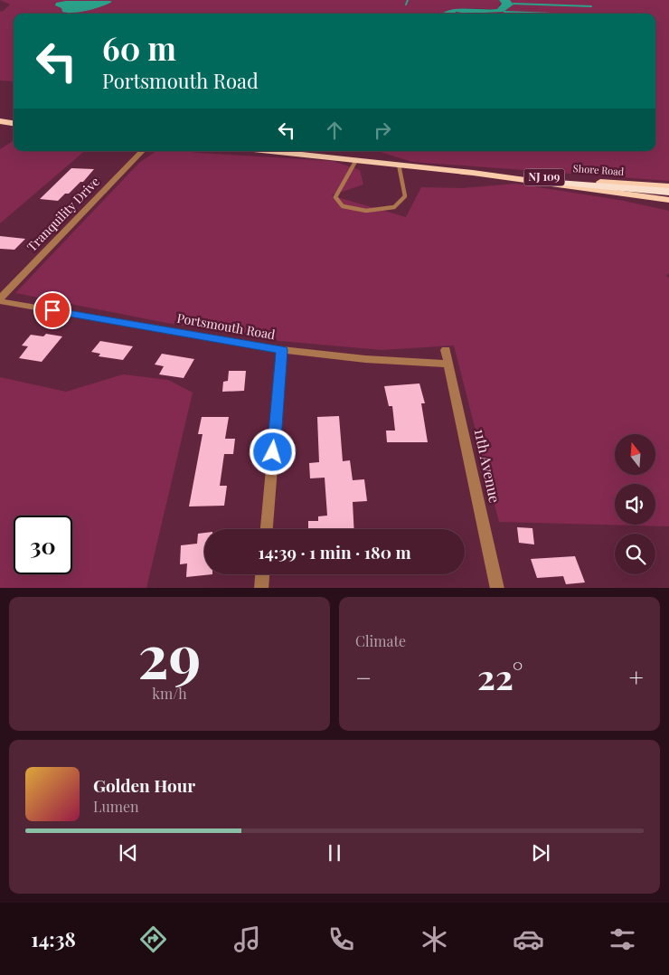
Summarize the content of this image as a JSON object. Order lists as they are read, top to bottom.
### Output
{
  "streets": {
    "highway": ["Shore Road", "NJ 109"],
    "street": ["Tranquility Drive", "Portsmouth Road", "11th Avenue"]
  },
  "crossings": [
    ["Shore Road", "NJ 109"],
    ["Tranquility Drive", "Portsmouth Road"],
    ["Portsmouth Road", "11th Avenue"]
  ],
  "north": "top",
  "page": {
    "turn": ["60 m", "Portsmouth Road"],
    "limit": "30",
    "trip": "14:39 · 1 min · 180 m",
    "tile": [
      ["29", "km/h"],
      "Climate"
    ],
    "heat": ["−", "22°", "+"],
    "song": ["Golden Hour", "Lumen"],
    "tabs": "14:38"
  }
}
